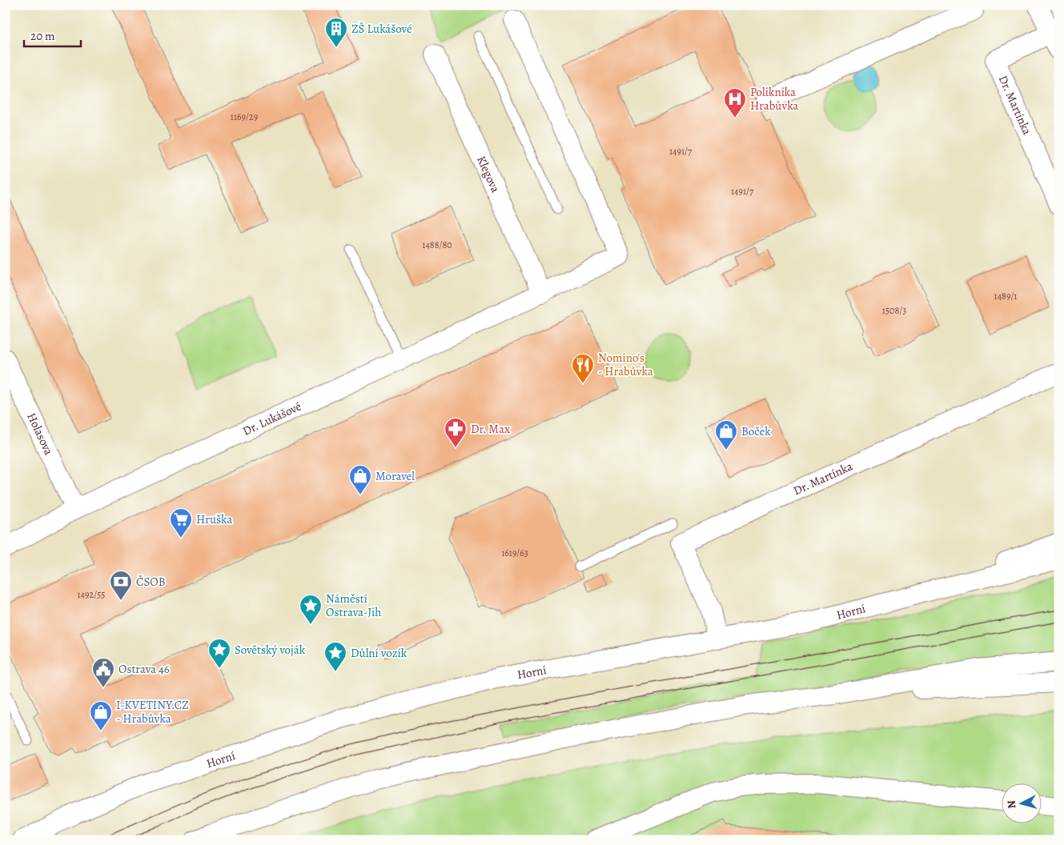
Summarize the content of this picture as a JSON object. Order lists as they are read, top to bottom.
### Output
{
  "streets": {
    "street": [
      "Dr. Martínka",
      "Klegova",
      "Dr. Lukášové",
      "Holasova",
      "Horní"
    ]
  },
  "crossings": [
    ["Dr. Martínka", "Horní"],
    ["Klegova", "Dr. Lukášové"],
    ["Dr. Lukášové", "Holasova"]
  ],
  "places": {
    "building": ["ZŠ Lukášové"],
    "hospital": ["Poliknika Hrabůvka"],
    "restaurant": ["Nomino's - Hrabůvka"],
    "pharmacy": ["Dr. Max"],
    "shop": ["Boček", "Moravel", "I-KVETINY.CZ - Hrabůvka"],
    "supermarket": ["Hruška"],
    "bank": ["ČSOB"],
    "place": ["Náměstí Ostrava-Jih", "Sovětský voják", "Důlní vozík"],
    "public building": ["Ostrava 46"]
  },
  "house_numbers": [
    "1169/29",
    "1491/7",
    "1491/7",
    "1488/80",
    "1489/1",
    "1508/3",
    "1619/63",
    "1492/55"
  ],
  "scale_bar": "20 m",
  "north": "left"
}
